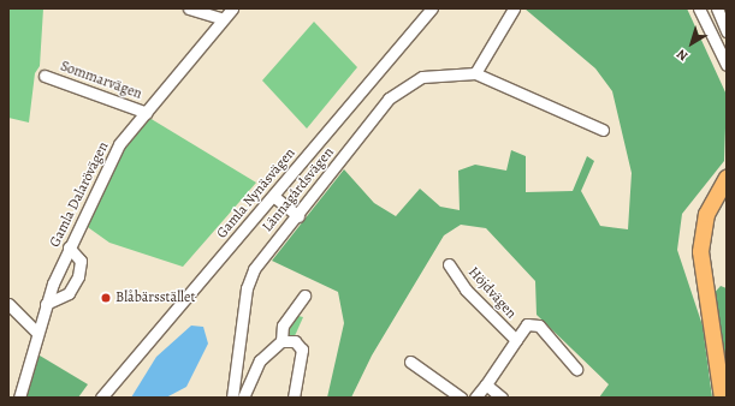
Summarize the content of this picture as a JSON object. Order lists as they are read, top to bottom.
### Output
{
  "streets": {
    "street": [
      "Sommarvägen",
      "Lännagårdsvägen",
      "Gamla Nynäsvägen",
      "Gamla Dalarövägen",
      "Höjdvägen"
    ]
  },
  "crossings": [
    ["Sommarvägen", "Gamla Dalarövägen"]
  ],
  "places": ["Blåbärsstället"],
  "north": "bottom left"
}
